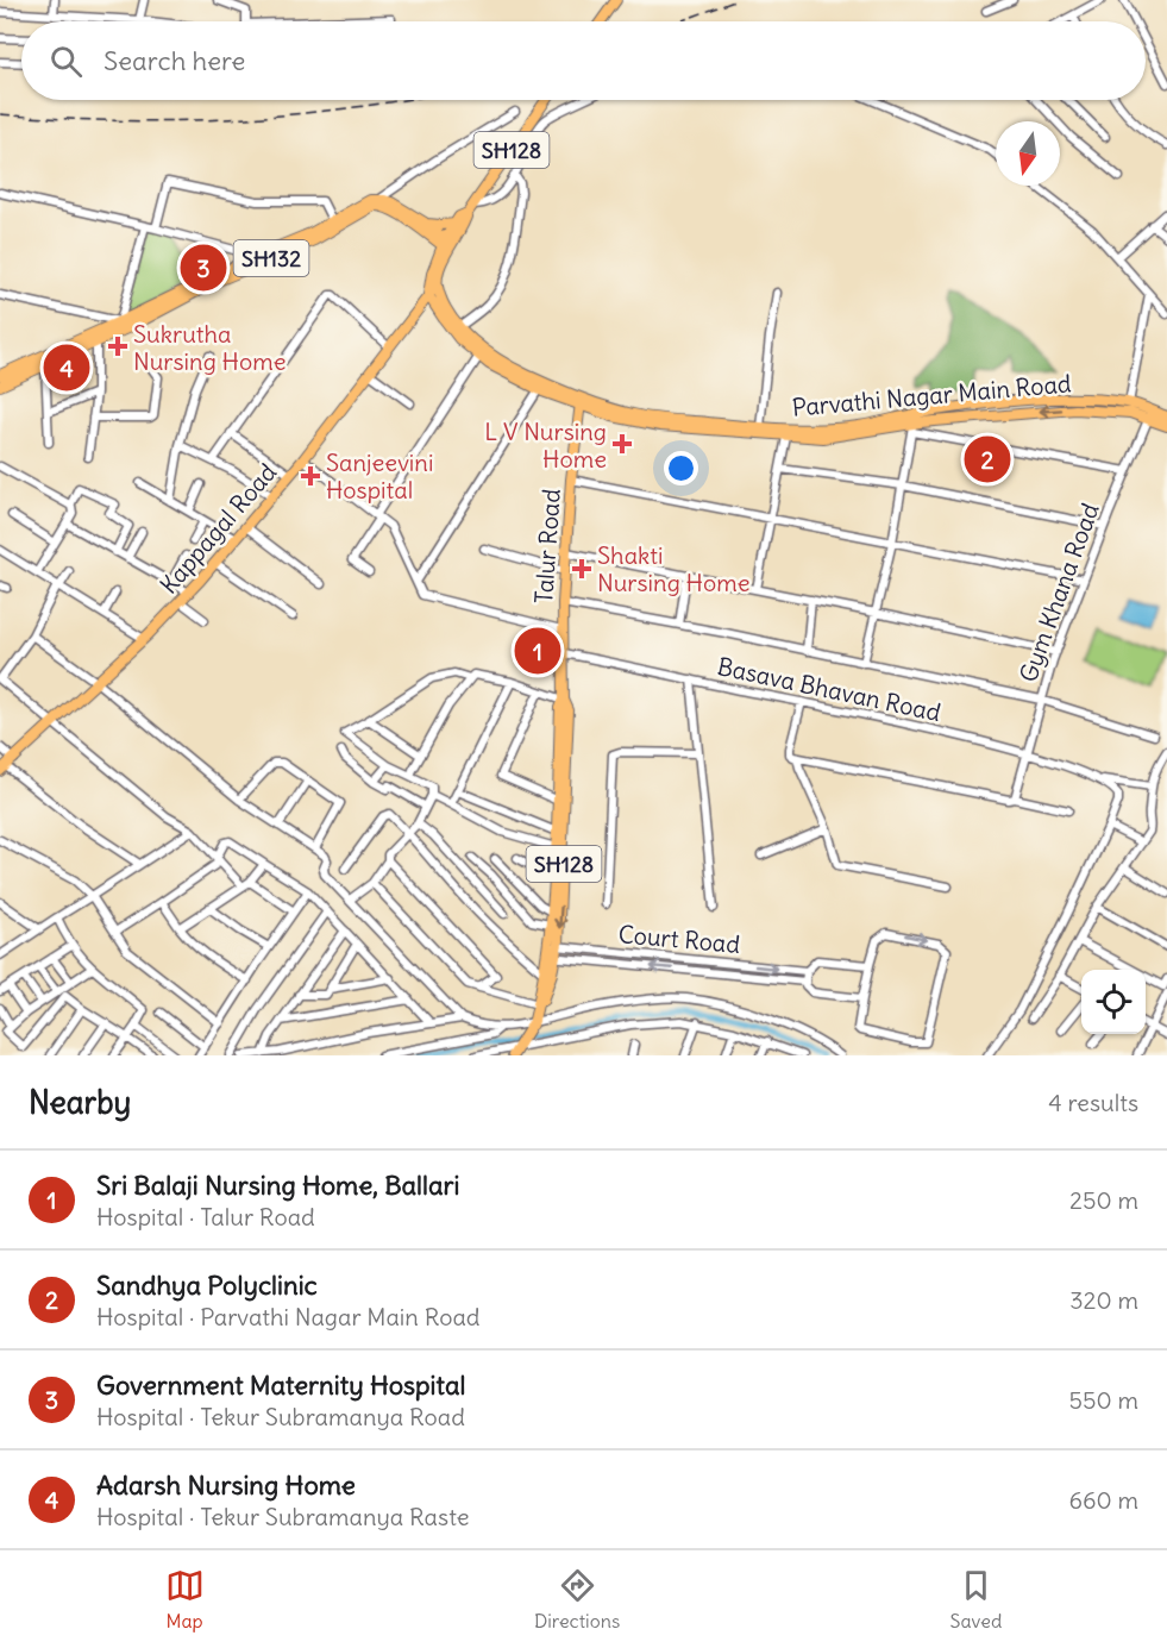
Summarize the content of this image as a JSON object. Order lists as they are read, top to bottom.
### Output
{
  "streets": {
    "main road": [
      "SH128",
      "SH132",
      "Parvathi Nagar Main Road",
      "Kappagal Road",
      "Talur Road"
    ],
    "street": ["Gym Khana Road", "Basava Bhavan Road", "Court Road"]
  },
  "crossings": [
    ["SH128", "SH132"],
    ["SH128", "Kappagal Road"],
    ["Parvathi Nagar Main Road", "Kappagal Road"],
    ["Parvathi Nagar Main Road", "Talur Road"],
    ["Parvathi Nagar Main Road", "Gym Khana Road"],
    ["Talur Road", "Basava Bhavan Road"],
    ["Talur Road", "Court Road"],
    ["Gym Khana Road", "Basava Bhavan Road"]
  ],
  "places": {
    "health": [
      "Sukrutha Nursing Home",
      "L V Nursing Home",
      "Sanjeevini Hospital",
      "Shakti Nursing Home"
    ]
  },
  "north": "bottom",
  "page": {
    "search": "Search here",
    "pins": [
      "3",
      "4",
      "2",
      "1"
    ],
    "heading": ["Nearby", "4 results"],
    "list": [
      {
        "mark": "1",
        "name": "Sri Balaji Nursing Home, Ballari",
        "note": "Hospital · Talur Road",
        "value": "250 m"
      },
      {
        "mark": "2",
        "name": "Sandhya Polyclinic",
        "note": "Hospital · Parvathi Nagar Main Road",
        "value": "320 m"
      },
      {
        "mark": "3",
        "name": "Government Maternity Hospital",
        "note": "Hospital · Tekur Subramanya Road",
        "value": "550 m"
      },
      {
        "mark": "4",
        "name": "Adarsh Nursing Home",
        "note": "Hospital · Tekur Subramanya Raste",
        "value": "660 m"
      }
    ],
    "nav": ["Map", "Directions", "Saved"]
  }
}
